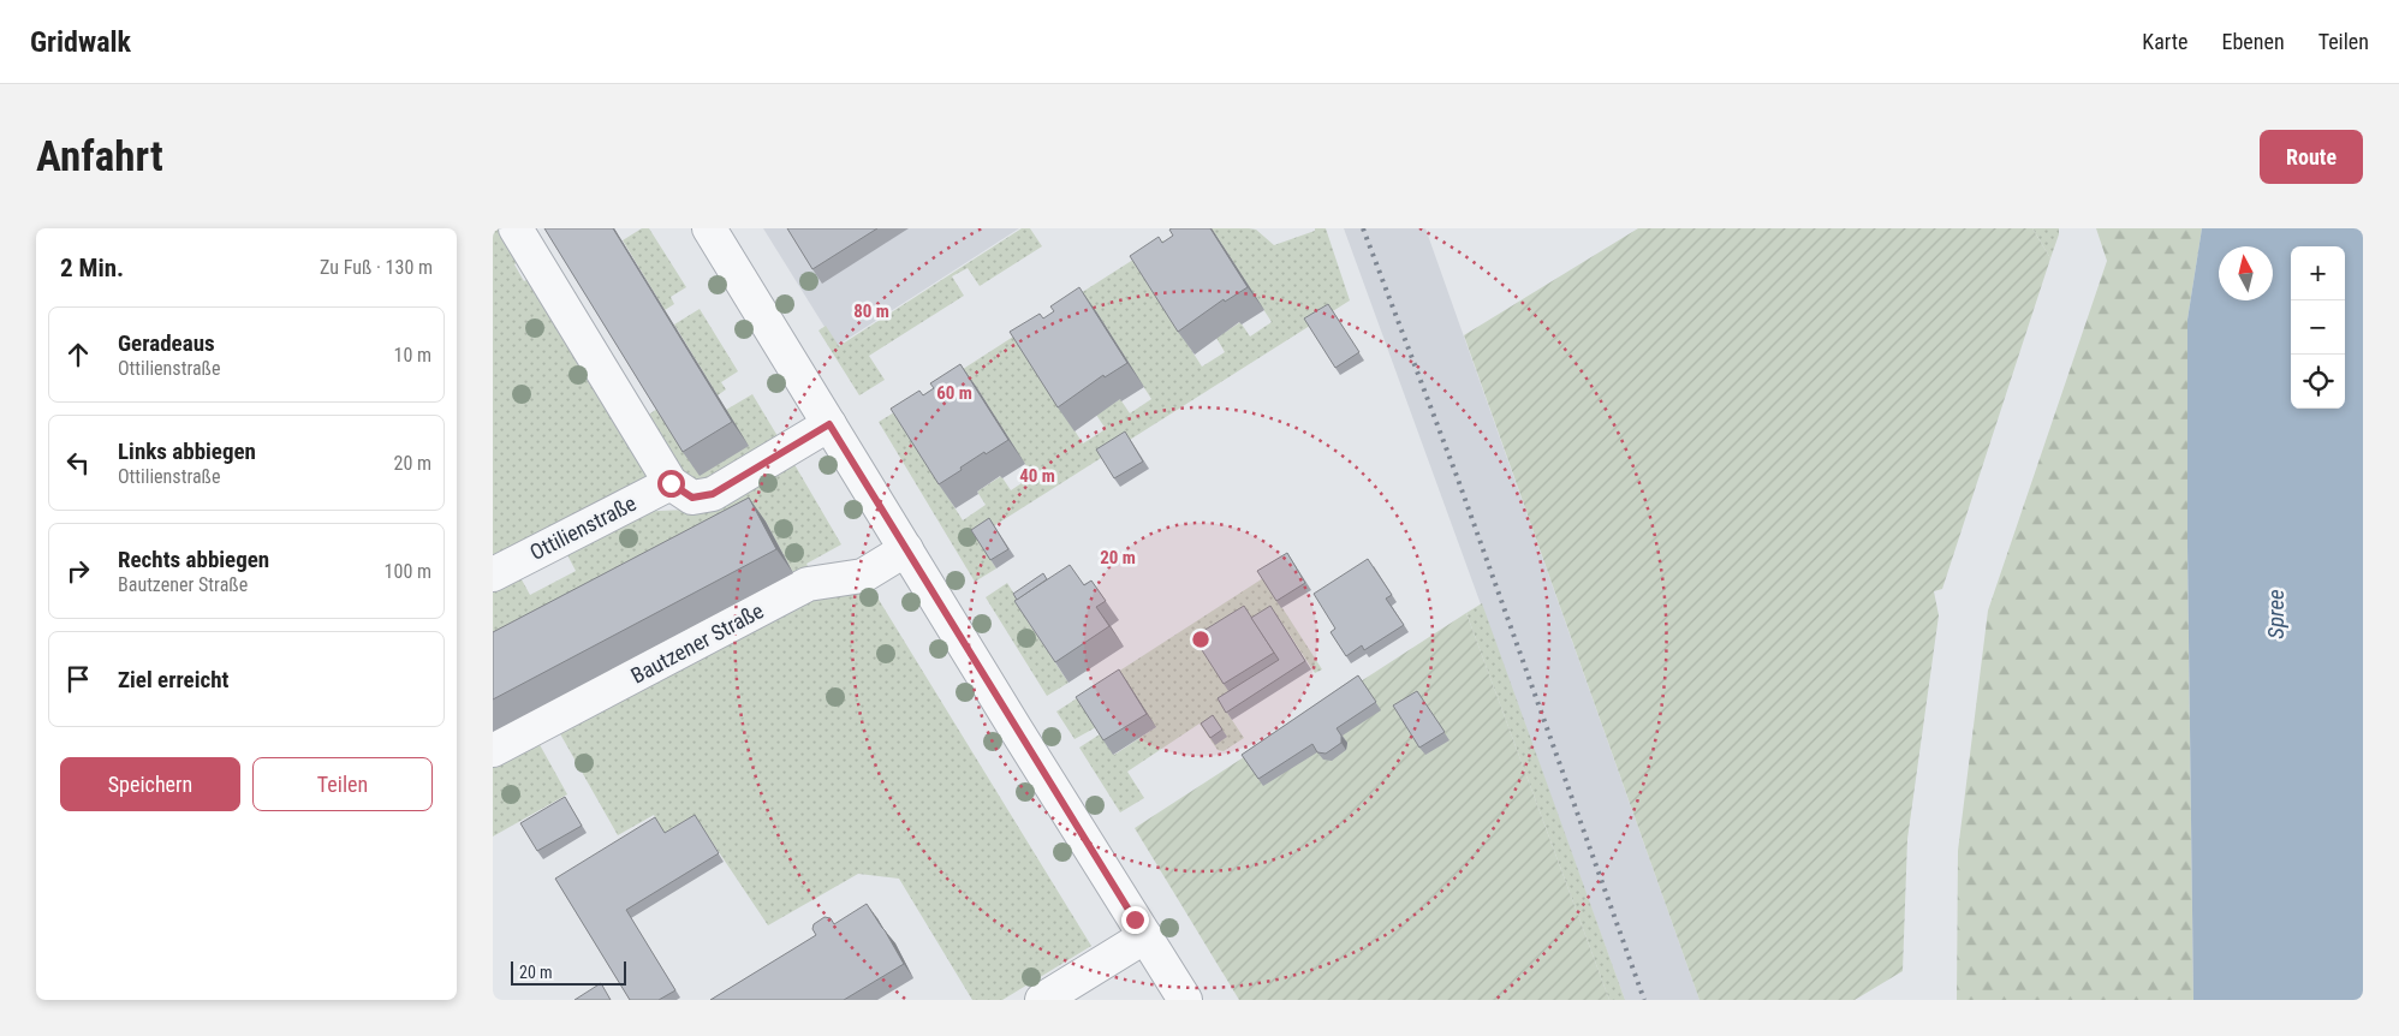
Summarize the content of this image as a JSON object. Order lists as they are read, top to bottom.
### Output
{
  "streets": {
    "street": ["Ottilienstraße", "Bautzener Straße"]
  },
  "water": ["Spree"],
  "scale_bar": "20 m",
  "north": "top",
  "page": {
    "header": "Gridwalk",
    "nav": ["Karte", "Ebenen", "Teilen"],
    "buttons": [
      "Route",
      ["Speichern", "Teilen"]
    ],
    "title": "Anfahrt",
    "heading": ["2 Min.", "Zu Fuß · 130 m"],
    "map_buttons": ["+", "−"],
    "list": [
      ["Geradeaus", "Ottilienstraße", "10 m"],
      ["Links abbiegen", "Ottilienstraße", "20 m"],
      ["Rechts abbiegen", "Bautzener Straße", "100 m"],
      "Ziel erreicht"
    ],
    "scale": "20 m"
  },
  "rings": [
    "80 m",
    "60 m",
    "40 m",
    "20 m"
  ]
}
